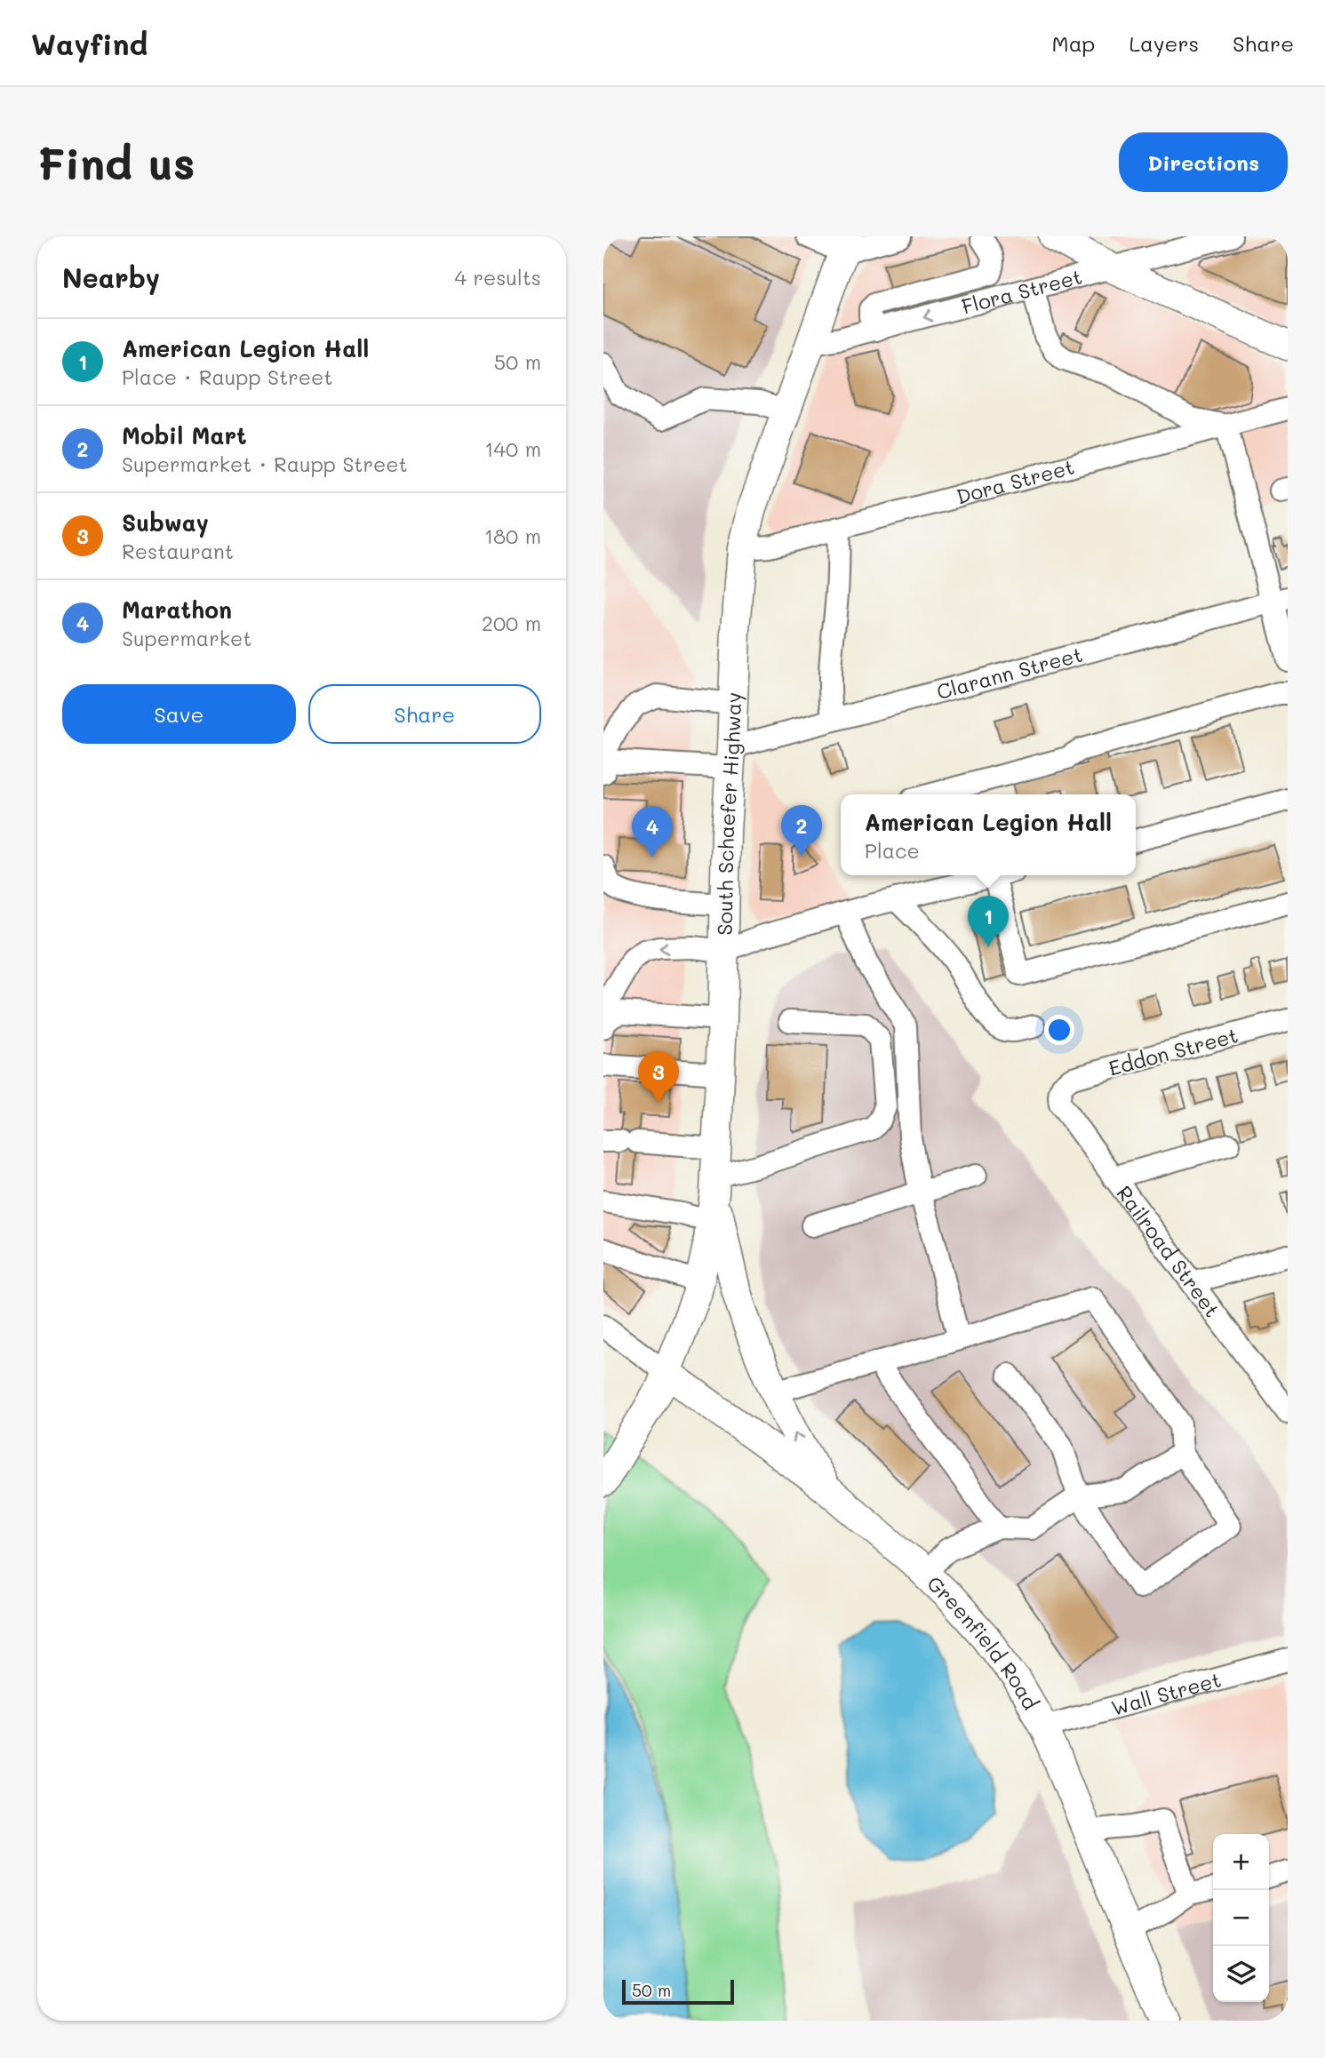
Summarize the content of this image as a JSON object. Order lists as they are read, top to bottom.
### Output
{
  "streets": {
    "main road": ["South Schaefer Highway", "Greenfield Road"],
    "street": [
      "Flora Street",
      "Dora Street",
      "Clarann Street",
      "Eddon Street",
      "Railroad Street",
      "Wall Street"
    ]
  },
  "crossings": [
    ["Flora Street", "South Schaefer Highway"],
    ["Dora Street", "South Schaefer Highway"],
    ["Clarann Street", "South Schaefer Highway"],
    ["South Schaefer Highway", "Greenfield Road"],
    ["Eddon Street", "Railroad Street"],
    ["Greenfield Road", "Wall Street"]
  ],
  "one_way": ["Flora Street"],
  "scale_bar": "50 m",
  "page": {
    "header": "Wayfind",
    "nav": ["Map", "Layers", "Share"],
    "buttons": [
      "Directions",
      ["Save", "Share"]
    ],
    "title": "Find us",
    "heading": ["Nearby", "4 results"],
    "list": [
      {
        "mark": "1",
        "name": "American Legion Hall",
        "note": "Place · Raupp Street",
        "value": "50 m"
      },
      {
        "mark": "2",
        "name": "Mobil Mart",
        "note": "Supermarket · Raupp Street",
        "value": "140 m"
      },
      {
        "mark": "3",
        "name": "Subway",
        "note": "Restaurant",
        "value": "180 m"
      },
      {
        "mark": "4",
        "name": "Marathon",
        "note": "Supermarket",
        "value": "200 m"
      }
    ],
    "popup": ["American Legion Hall", "Place"],
    "pins": [
      "2",
      "4",
      "1",
      "3"
    ],
    "map_buttons": ["+", "−"],
    "scale": "50 m"
  }
}
